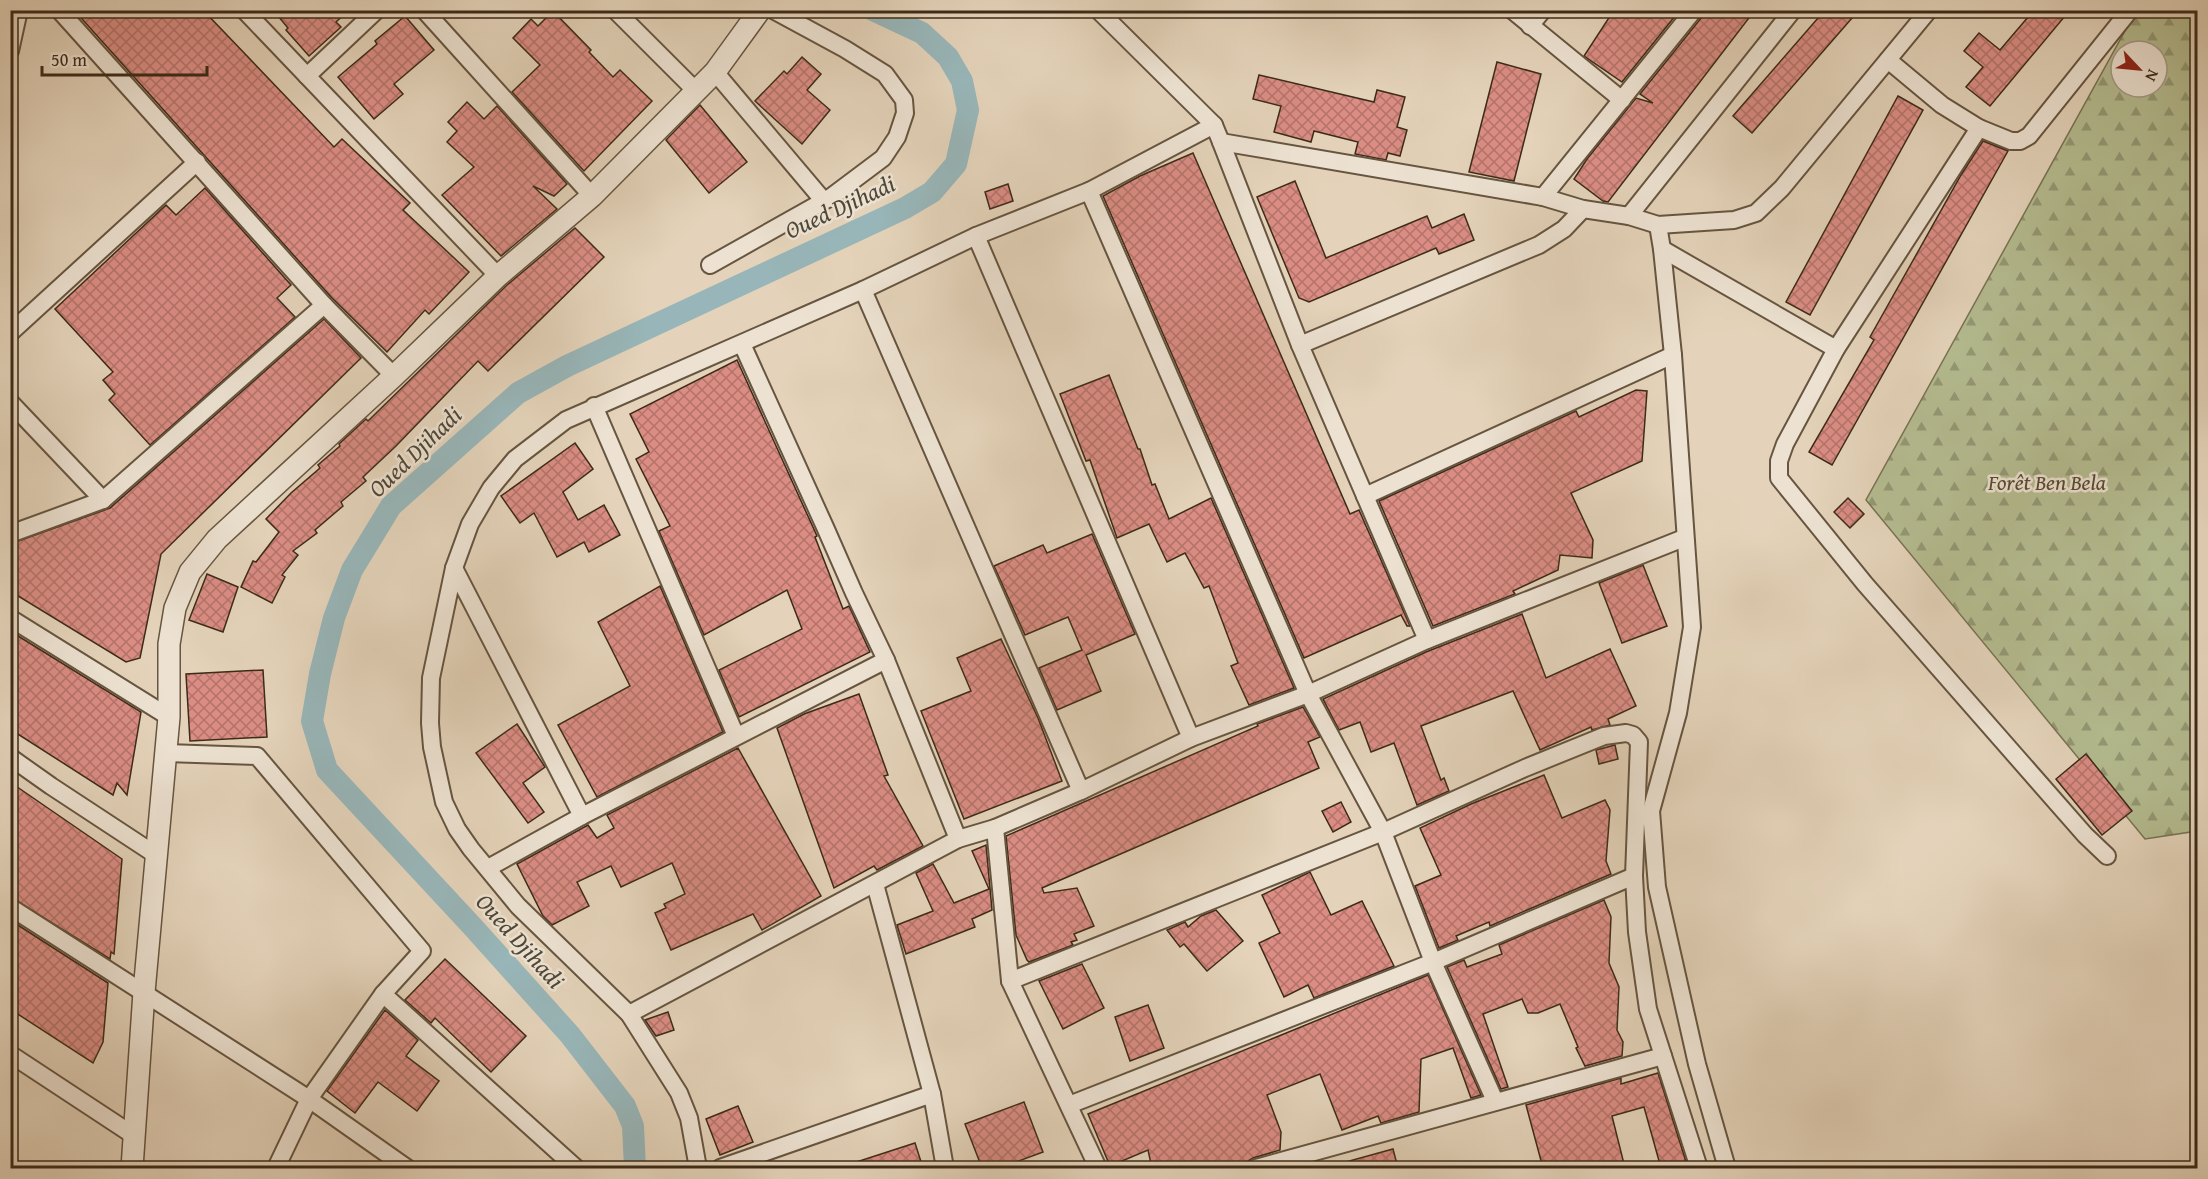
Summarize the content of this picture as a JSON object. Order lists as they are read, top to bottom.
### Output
{
  "water": ["Oued Djihadi"],
  "parks": ["Forêt Ben Bela"],
  "scale_bar": "50 m",
  "north": "bottom right"
}
